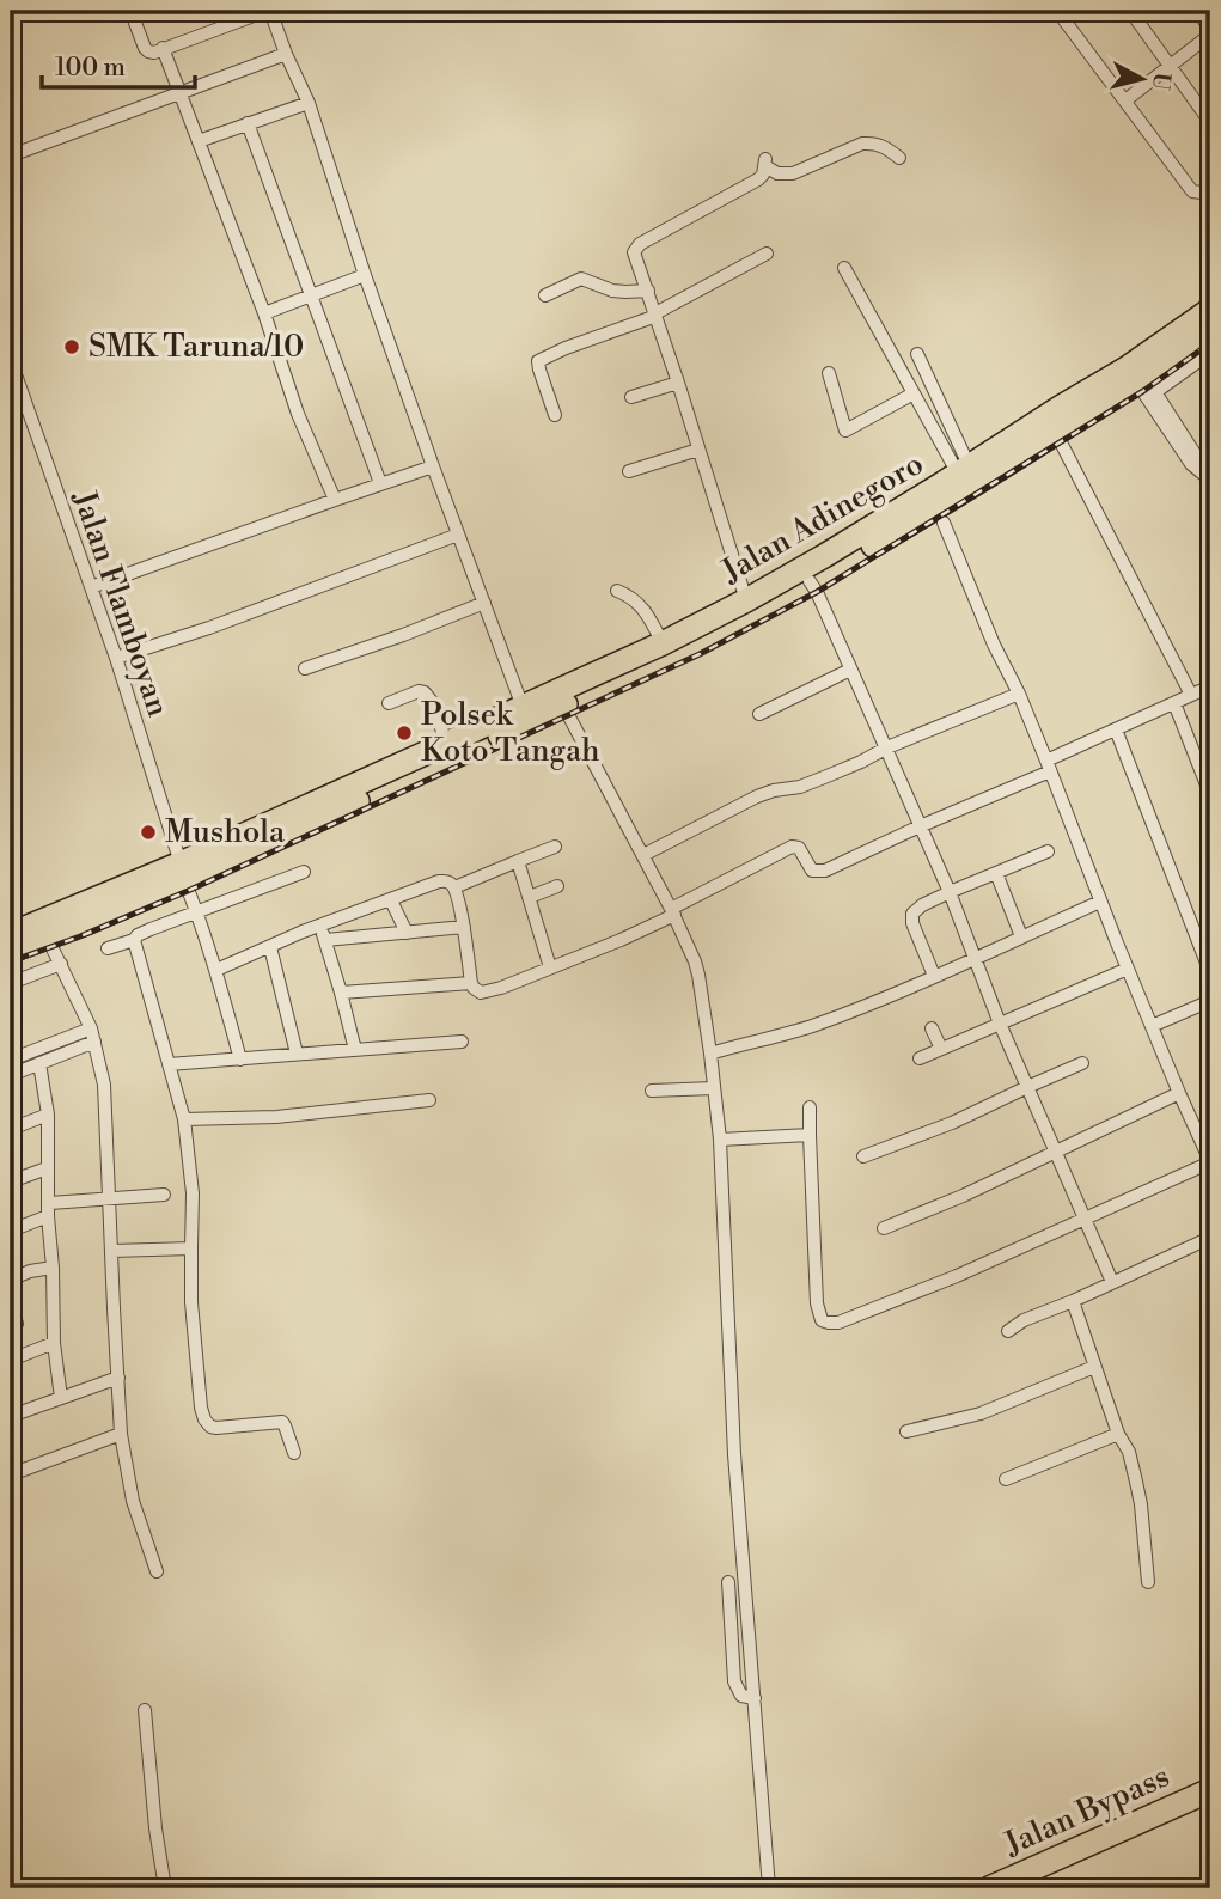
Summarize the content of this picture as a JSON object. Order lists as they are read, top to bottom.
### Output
{
  "streets": {
    "highway": ["Jalan Adinegoro", "Jalan Bypass"],
    "street": ["Jalan Flamboyan"]
  },
  "crossings": [
    ["Jalan Adinegoro", "Jalan Flamboyan"]
  ],
  "places": ["SMK Taruna/10", "Polsek Koto Tangah", "Mushola"],
  "scale_bar": "100 m",
  "north": "right"
}
